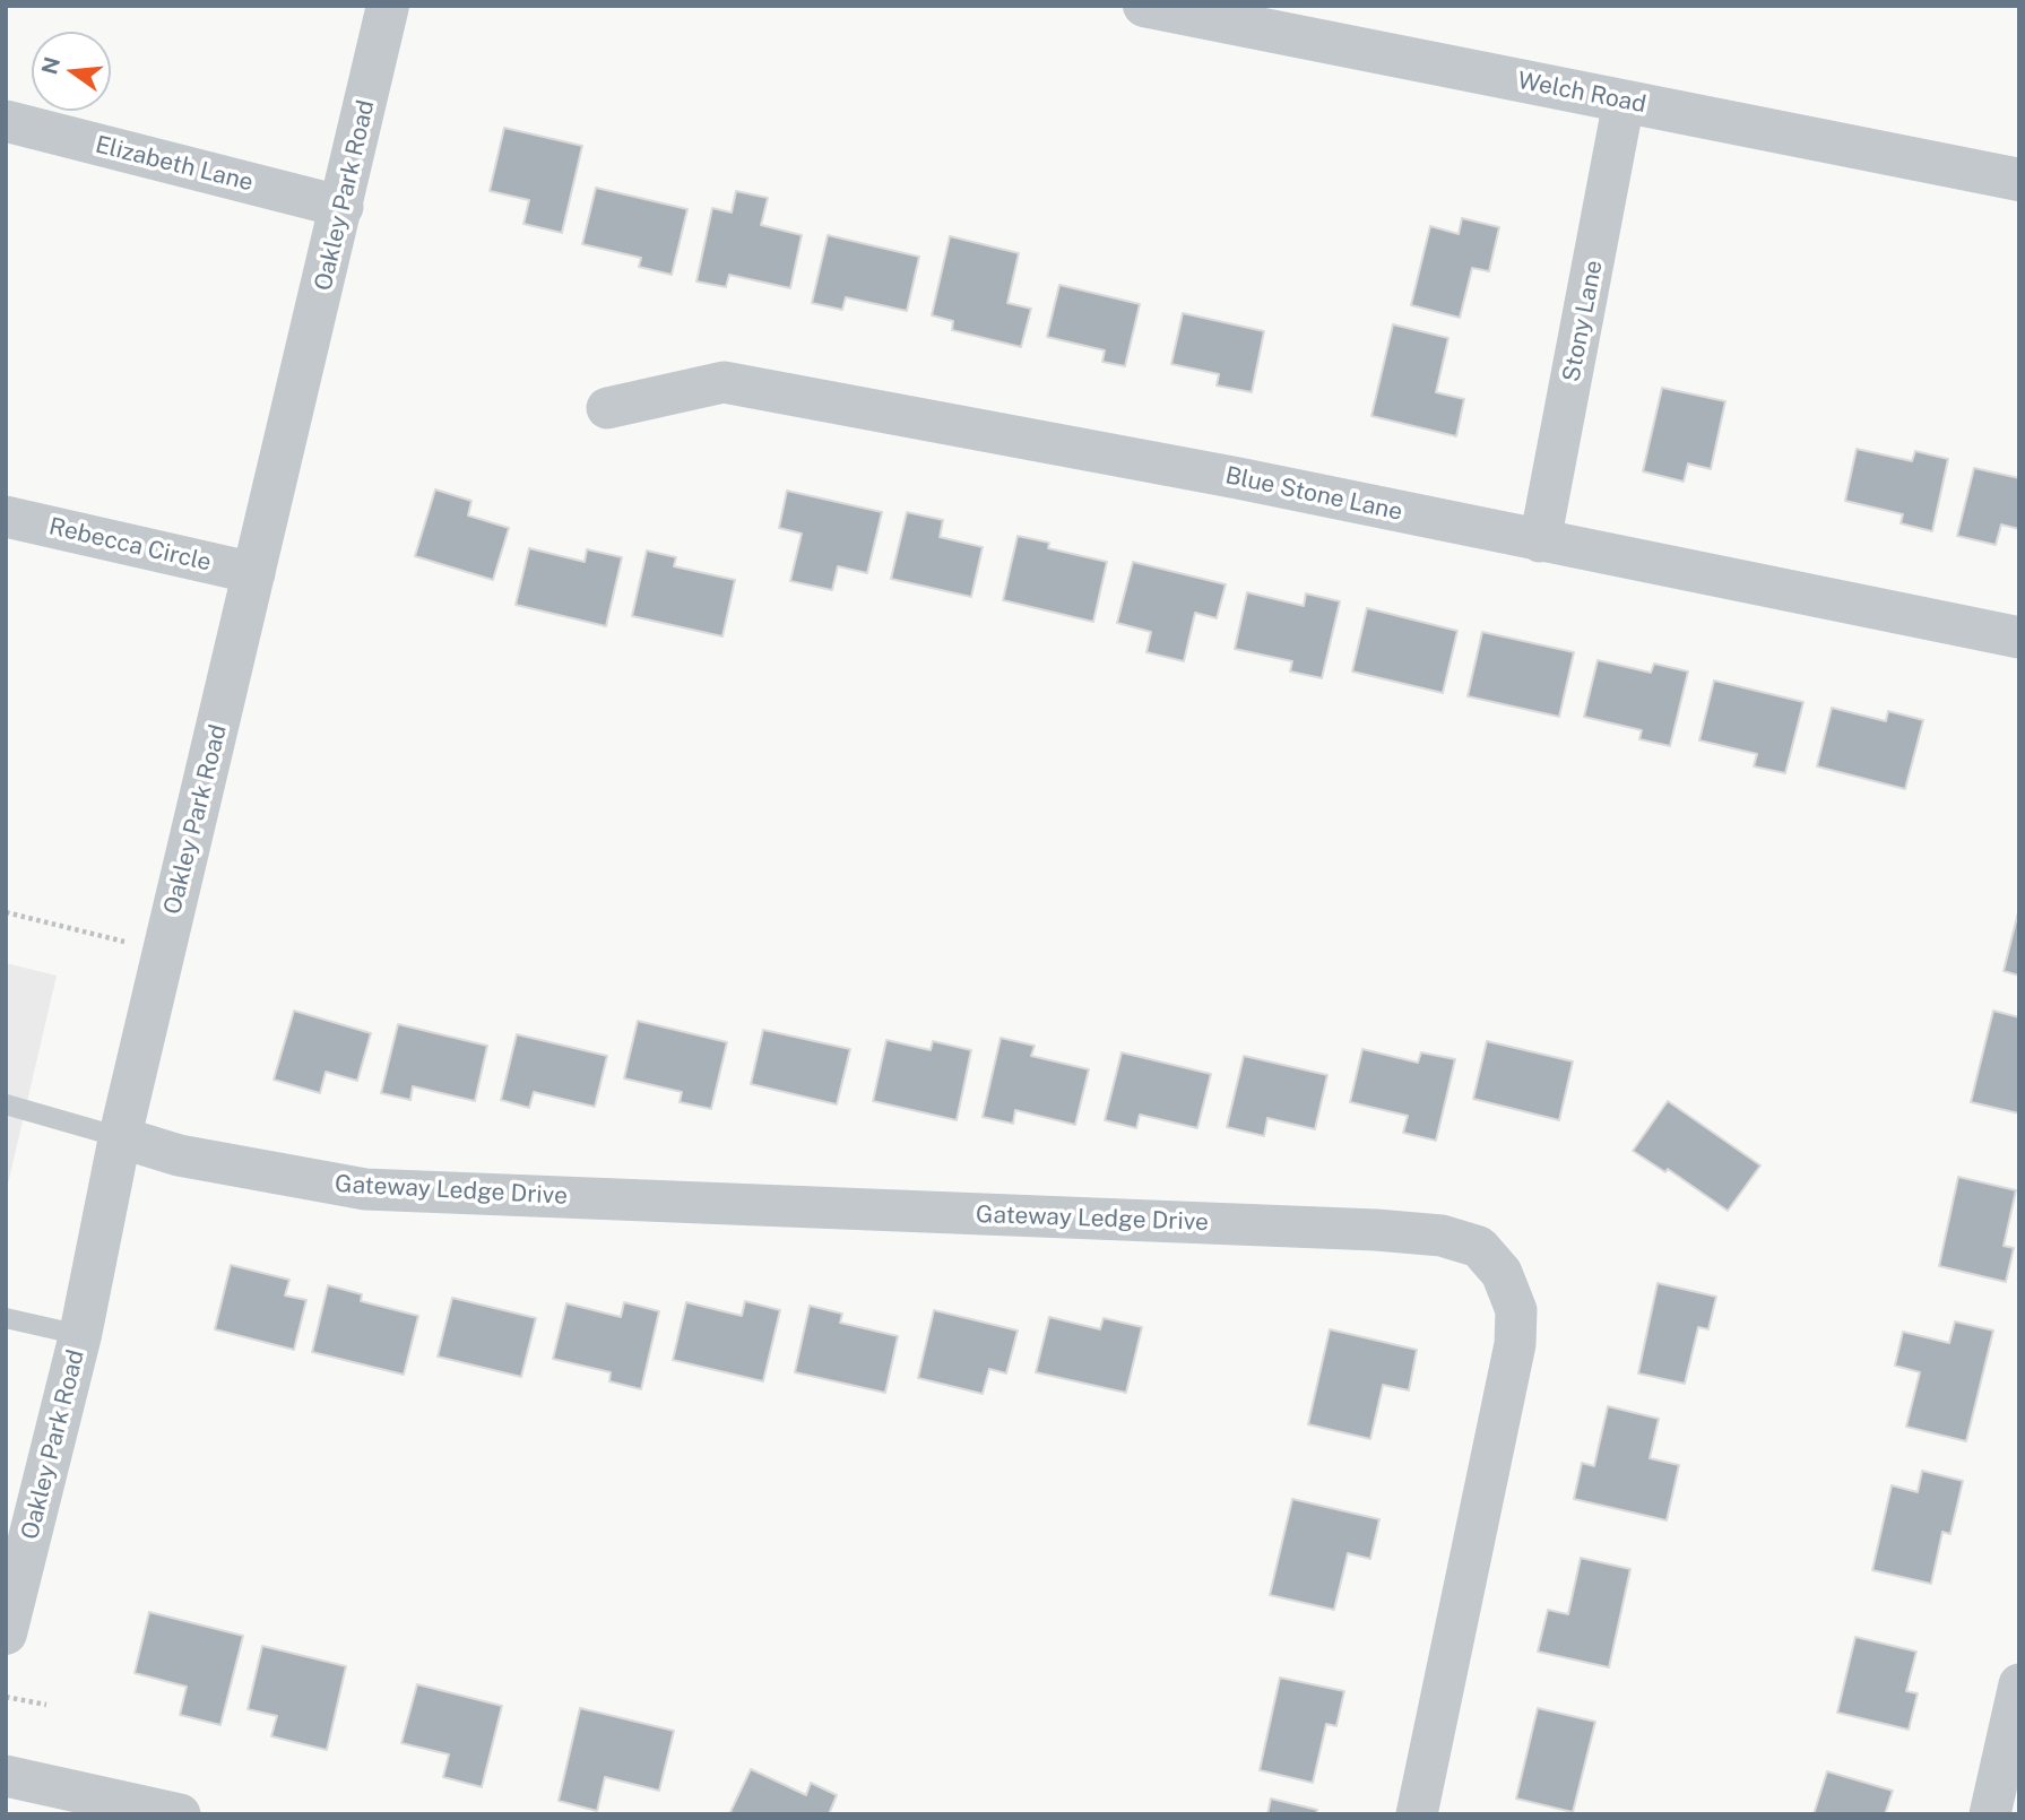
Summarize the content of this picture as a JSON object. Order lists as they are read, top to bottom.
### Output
{
  "streets": {
    "street": [
      "Welch Road",
      "Elizabeth Lane",
      "Oakley Park Road",
      "Stony Lane",
      "Blue Stone Lane",
      "Rebecca Circle",
      "Gateway Ledge Drive"
    ]
  },
  "crossings": [
    ["Welch Road", "Stony Lane"],
    ["Elizabeth Lane", "Oakley Park Road"],
    ["Oakley Park Road", "Rebecca Circle"],
    ["Oakley Park Road", "Gateway Ledge Drive"],
    ["Stony Lane", "Blue Stone Lane"]
  ],
  "north": "left"
}
